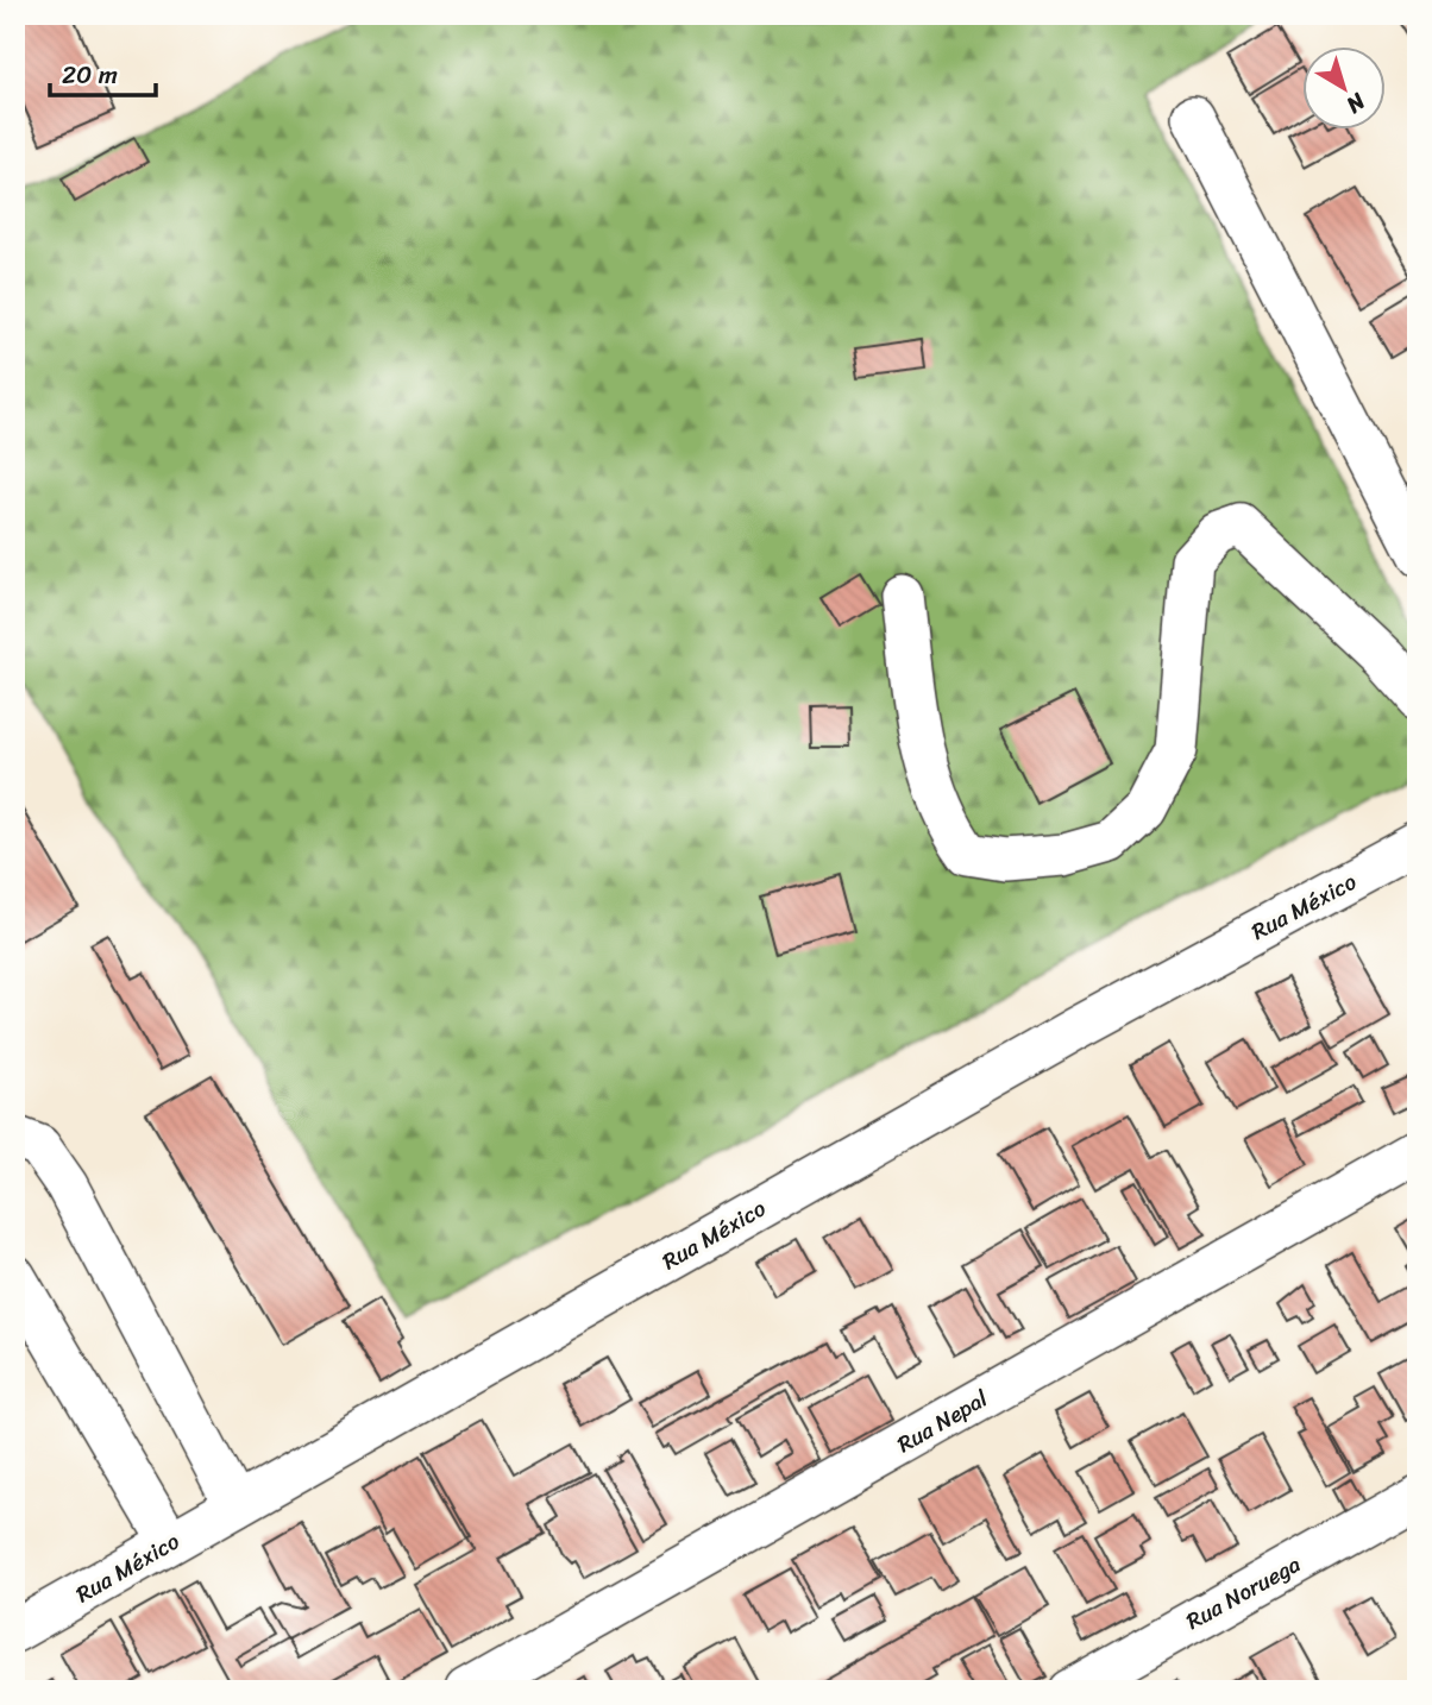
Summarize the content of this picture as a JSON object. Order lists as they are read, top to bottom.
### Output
{
  "streets": {
    "street": ["Rua México", "Rua Nepal", "Rua Noruega"]
  },
  "scale_bar": "20 m",
  "north": "bottom right"
}
